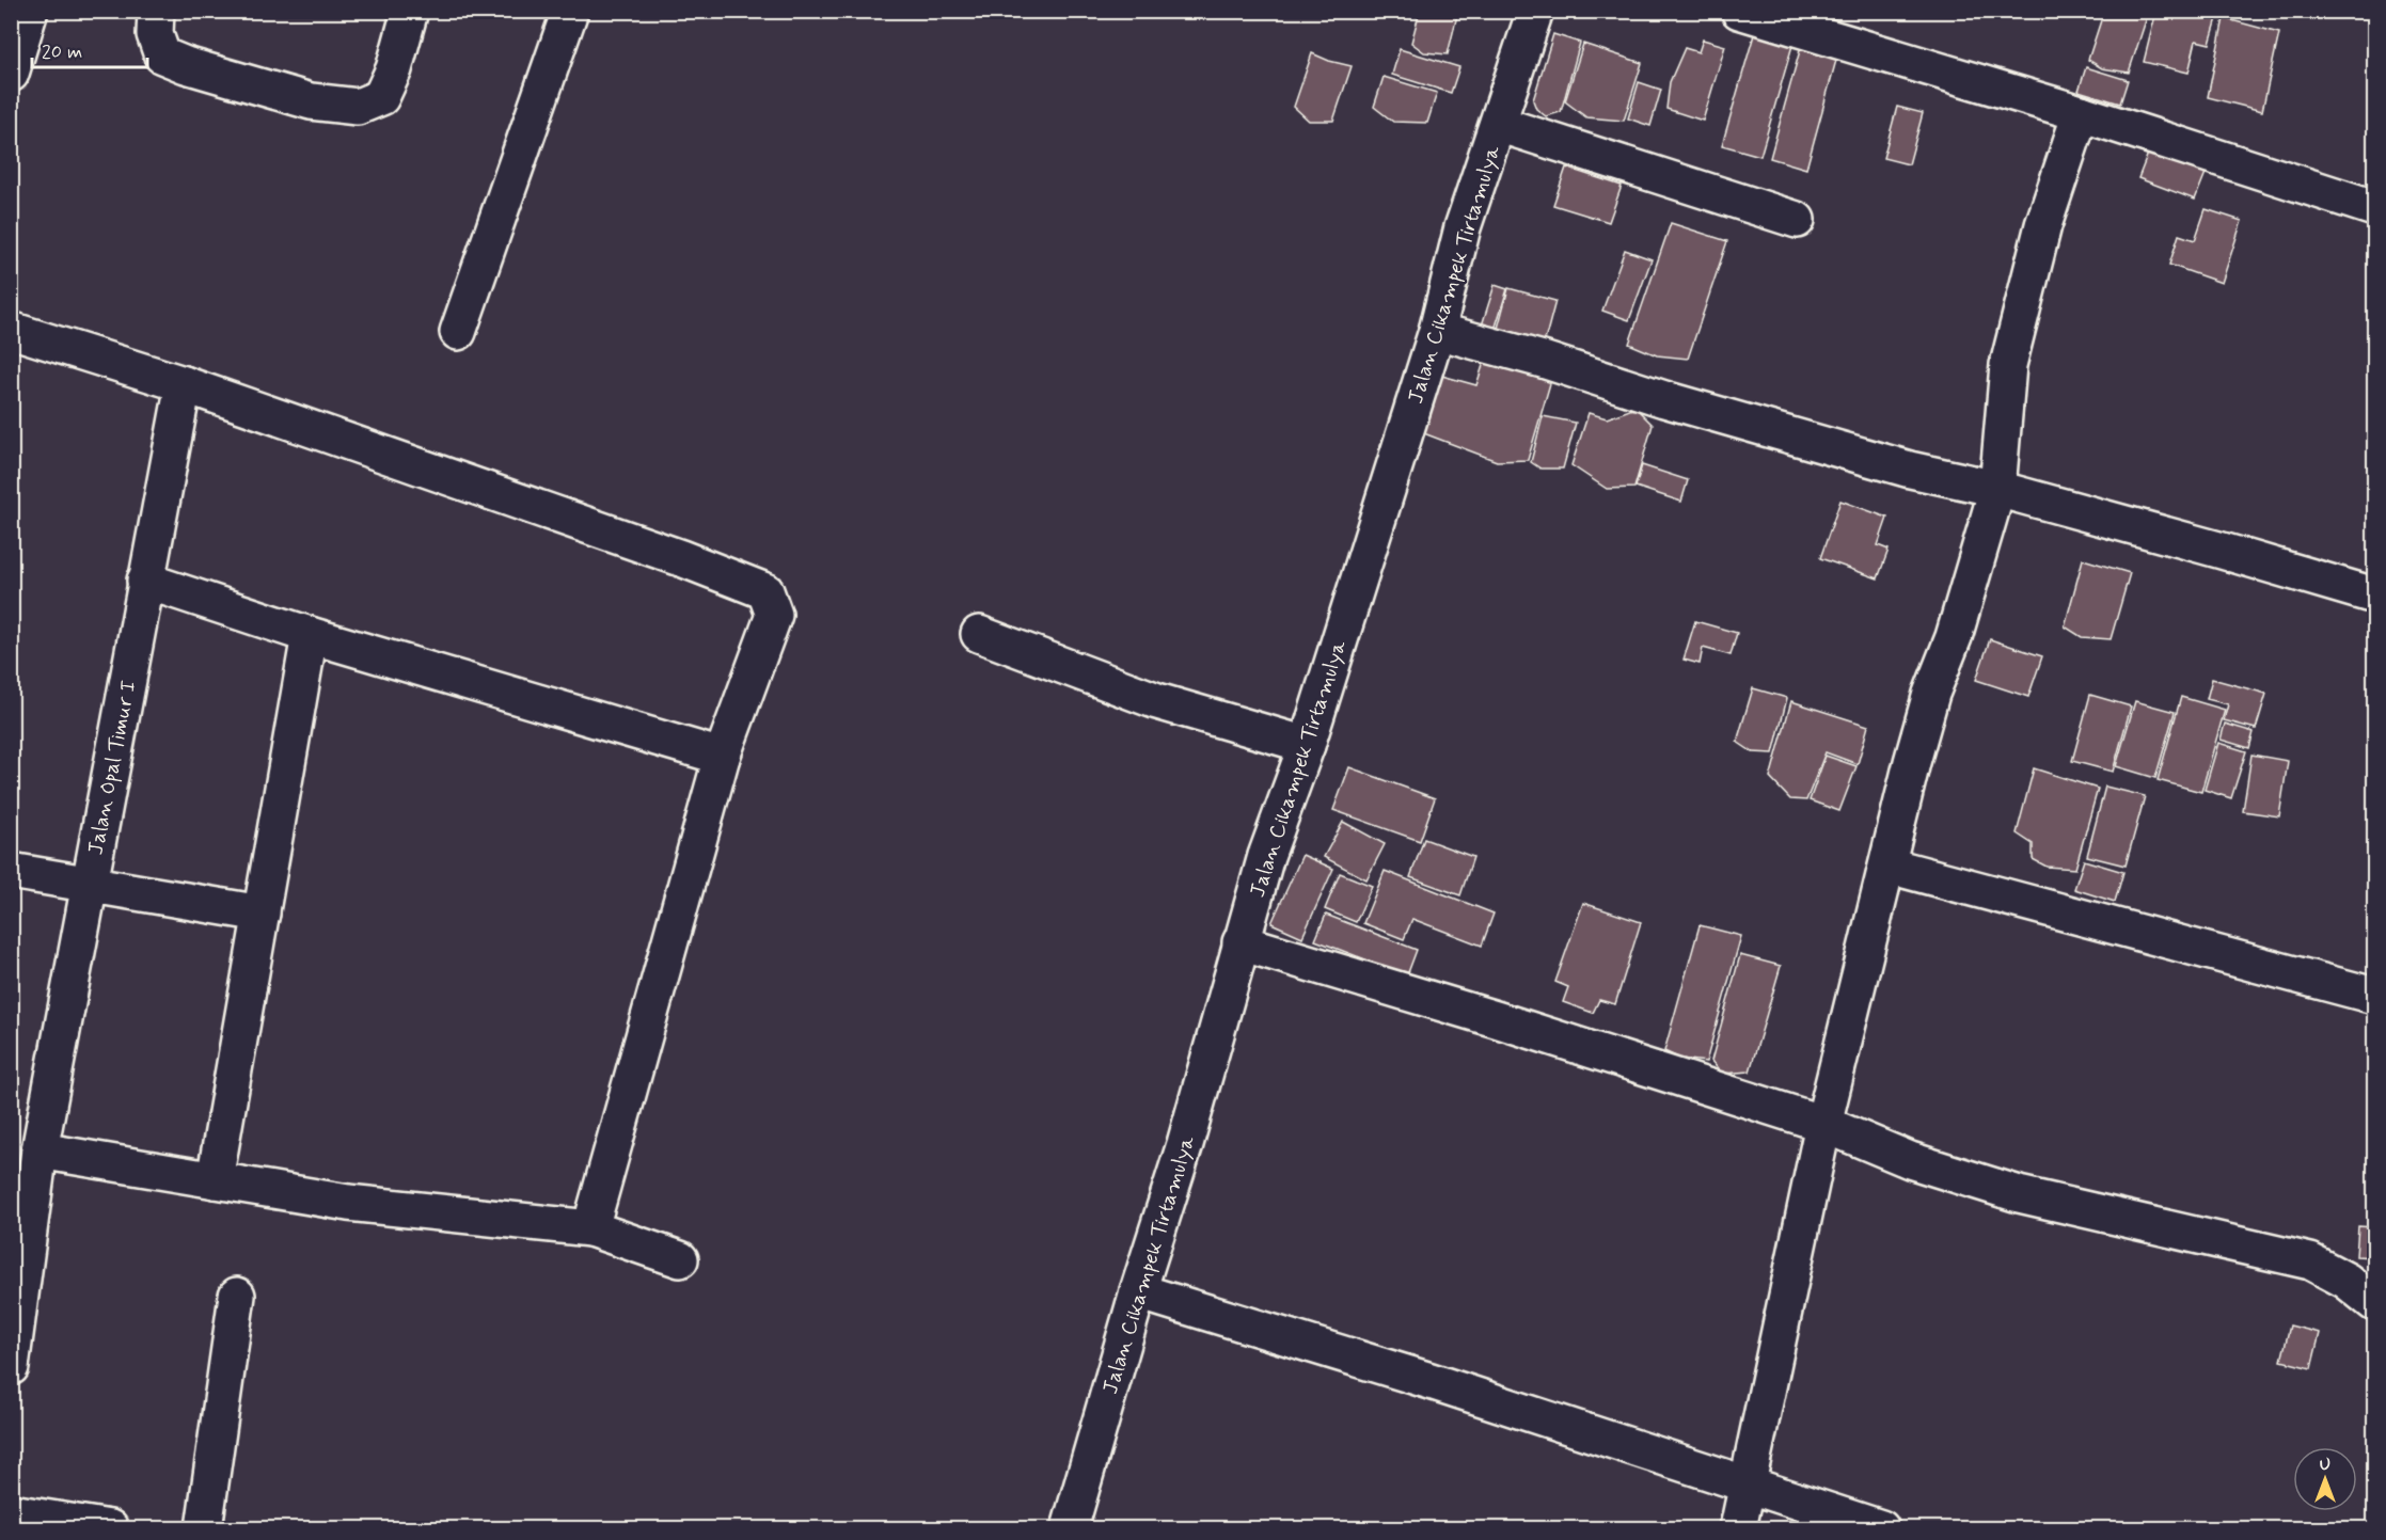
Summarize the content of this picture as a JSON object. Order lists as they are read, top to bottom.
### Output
{
  "streets": {
    "street": ["Jalan Cikampek Tirtamulya", "Jalan Opal Timur I"]
  },
  "scale_bar": "20 m",
  "north": "top"
}
